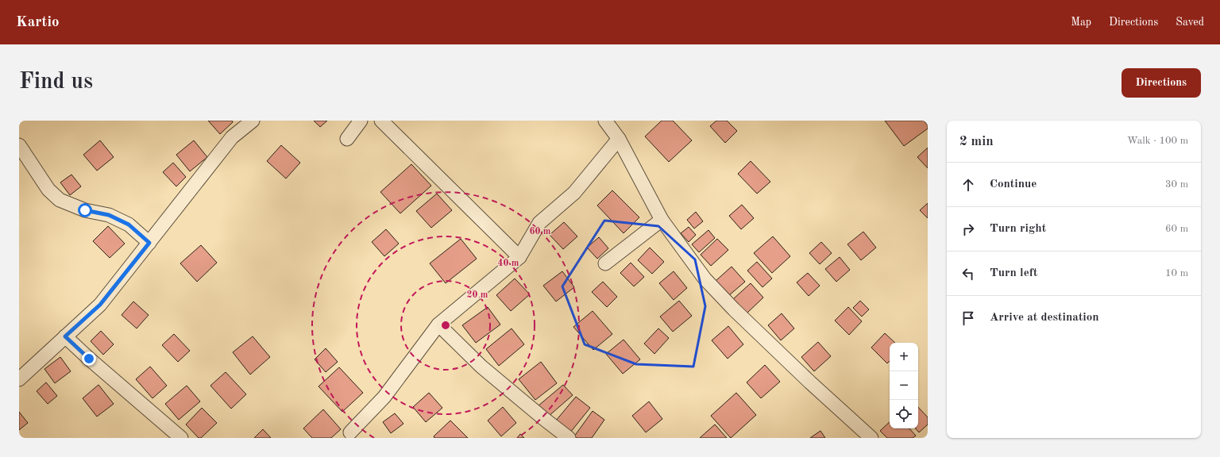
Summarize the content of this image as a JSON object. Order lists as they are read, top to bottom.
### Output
{
  "page": {
    "header": "Kartio",
    "nav": ["Map", "Directions", "Saved"],
    "buttons": "Directions",
    "title": "Find us",
    "heading": ["2 min", "Walk · 100 m"],
    "list": [
      ["Continue", "30 m"],
      ["Turn right", "60 m"],
      ["Turn left", "10 m"],
      "Arrive at destination"
    ],
    "map_buttons": ["+", "−"]
  },
  "rings": ["60 m", "40 m", "20 m"]
}
